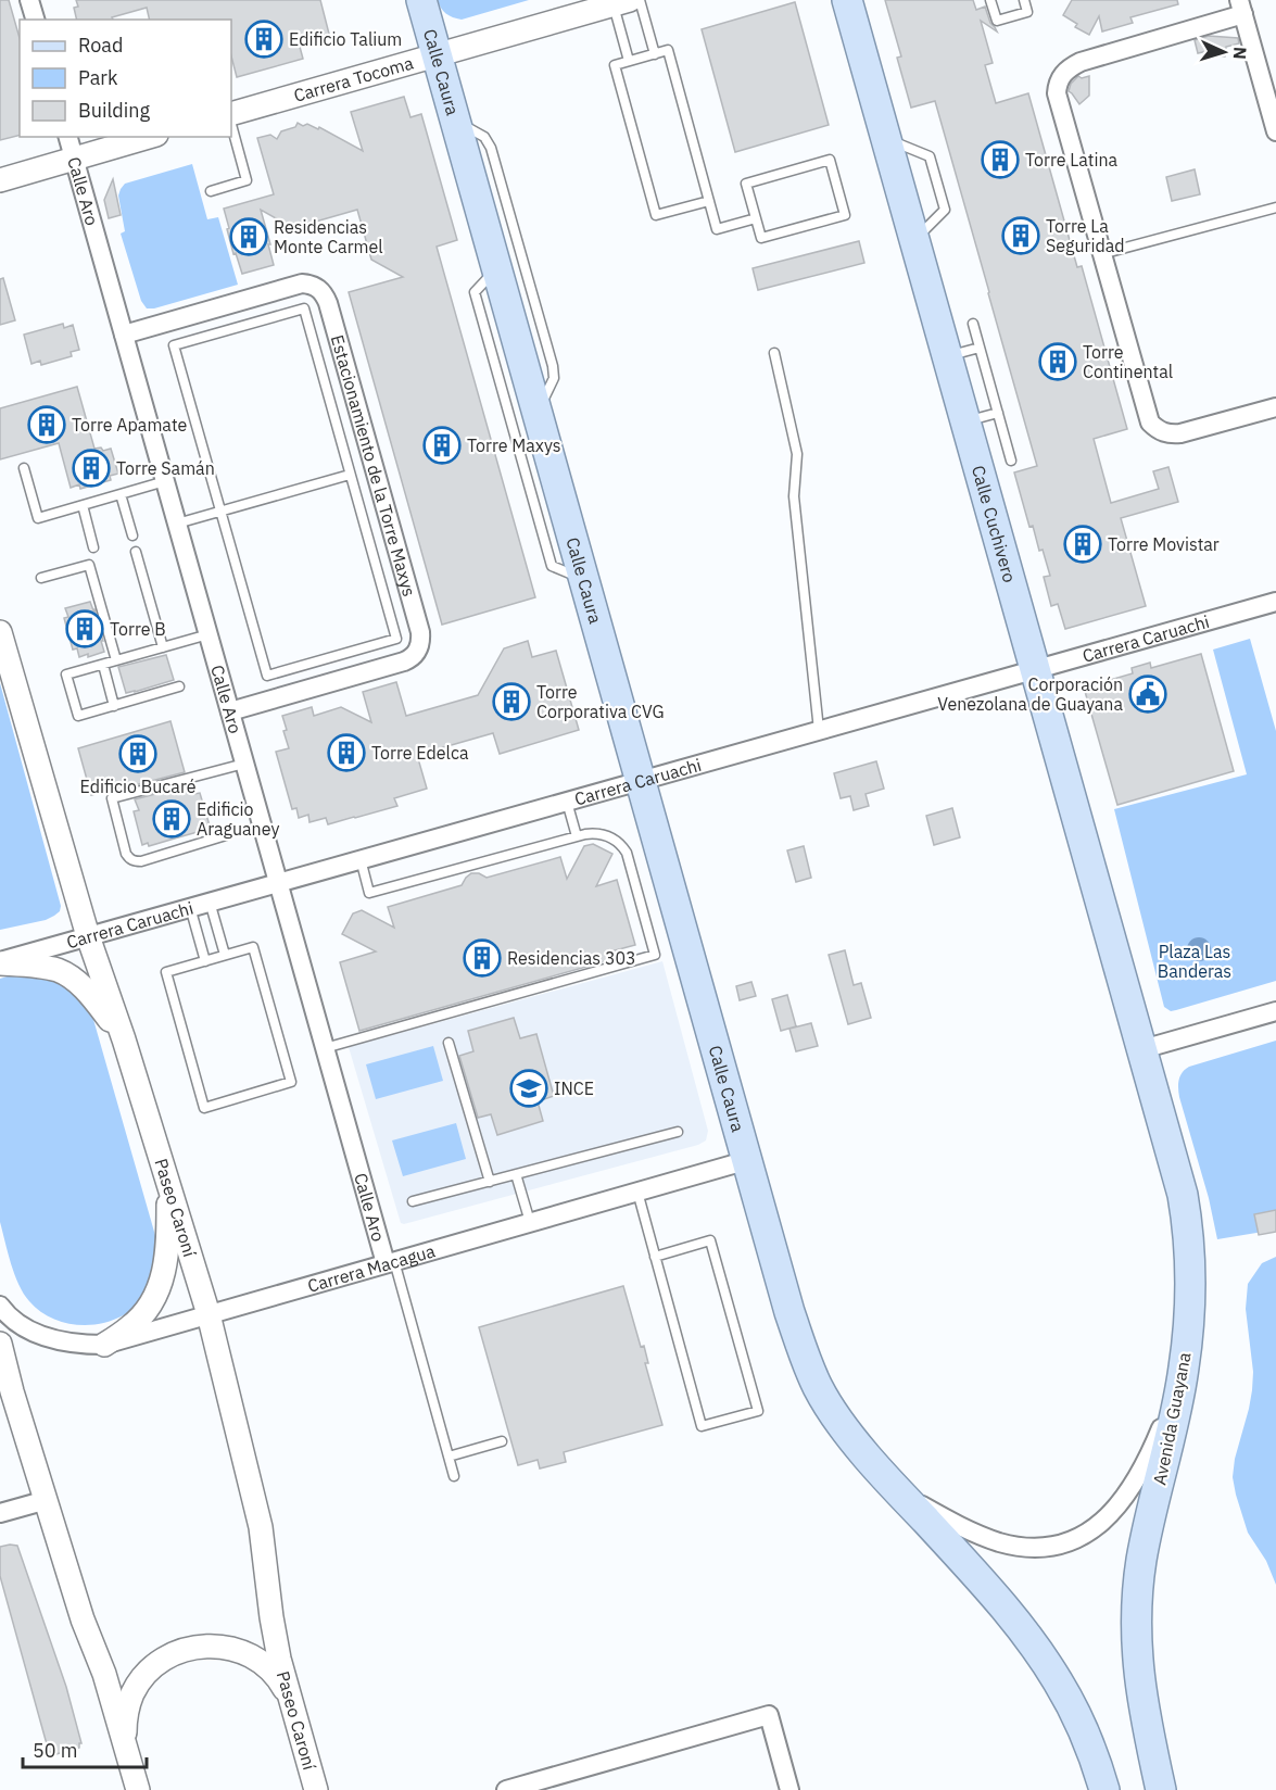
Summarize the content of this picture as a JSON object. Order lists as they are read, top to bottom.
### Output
{
  "streets": {
    "main road": ["Calle Caura", "Calle Cuchivero", "Avenida Guayana"],
    "street": [
      "Carrera Tocoma",
      "Calle Aro",
      "Estacionamiento de la Torre Maxys",
      "Carrera Caruachi",
      "Paseo Caroní",
      "Carrera Macagua"
    ]
  },
  "crossings": [
    ["Calle Caura", "Carrera Tocoma"],
    ["Calle Caura", "Carrera Caruachi"],
    ["Calle Caura", "Carrera Macagua"],
    ["Calle Aro", "Estacionamiento de la Torre Maxys"],
    ["Calle Aro", "Carrera Caruachi"],
    ["Calle Aro", "Carrera Macagua"],
    ["Calle Cuchivero", "Carrera Caruachi"],
    ["Calle Cuchivero", "Avenida Guayana"],
    ["Carrera Caruachi", "Paseo Caroní"],
    ["Paseo Caroní", "Carrera Macagua"]
  ],
  "parks": ["Plaza Las Banderas"],
  "places": {
    "building": [
      "Edificio Talium",
      "Torre Latina",
      "Torre La Seguridad",
      "Residencias Monte Carmel",
      "Torre Continental",
      "Torre Apamate",
      "Torre Maxys",
      "Torre Samán",
      "Torre Movistar",
      "Torre B",
      "Torre Corporativa CVG",
      "Torre Edelca",
      "Edificio Bucaré",
      "Edificio Araguaney",
      "Residencias 303"
    ],
    "public building": ["Corporación Venezolana de Guayana"],
    "school or university": ["INCE"]
  },
  "legend": ["Road", "Park", "Building"],
  "scale_bar": "50 m",
  "north": "right"
}
